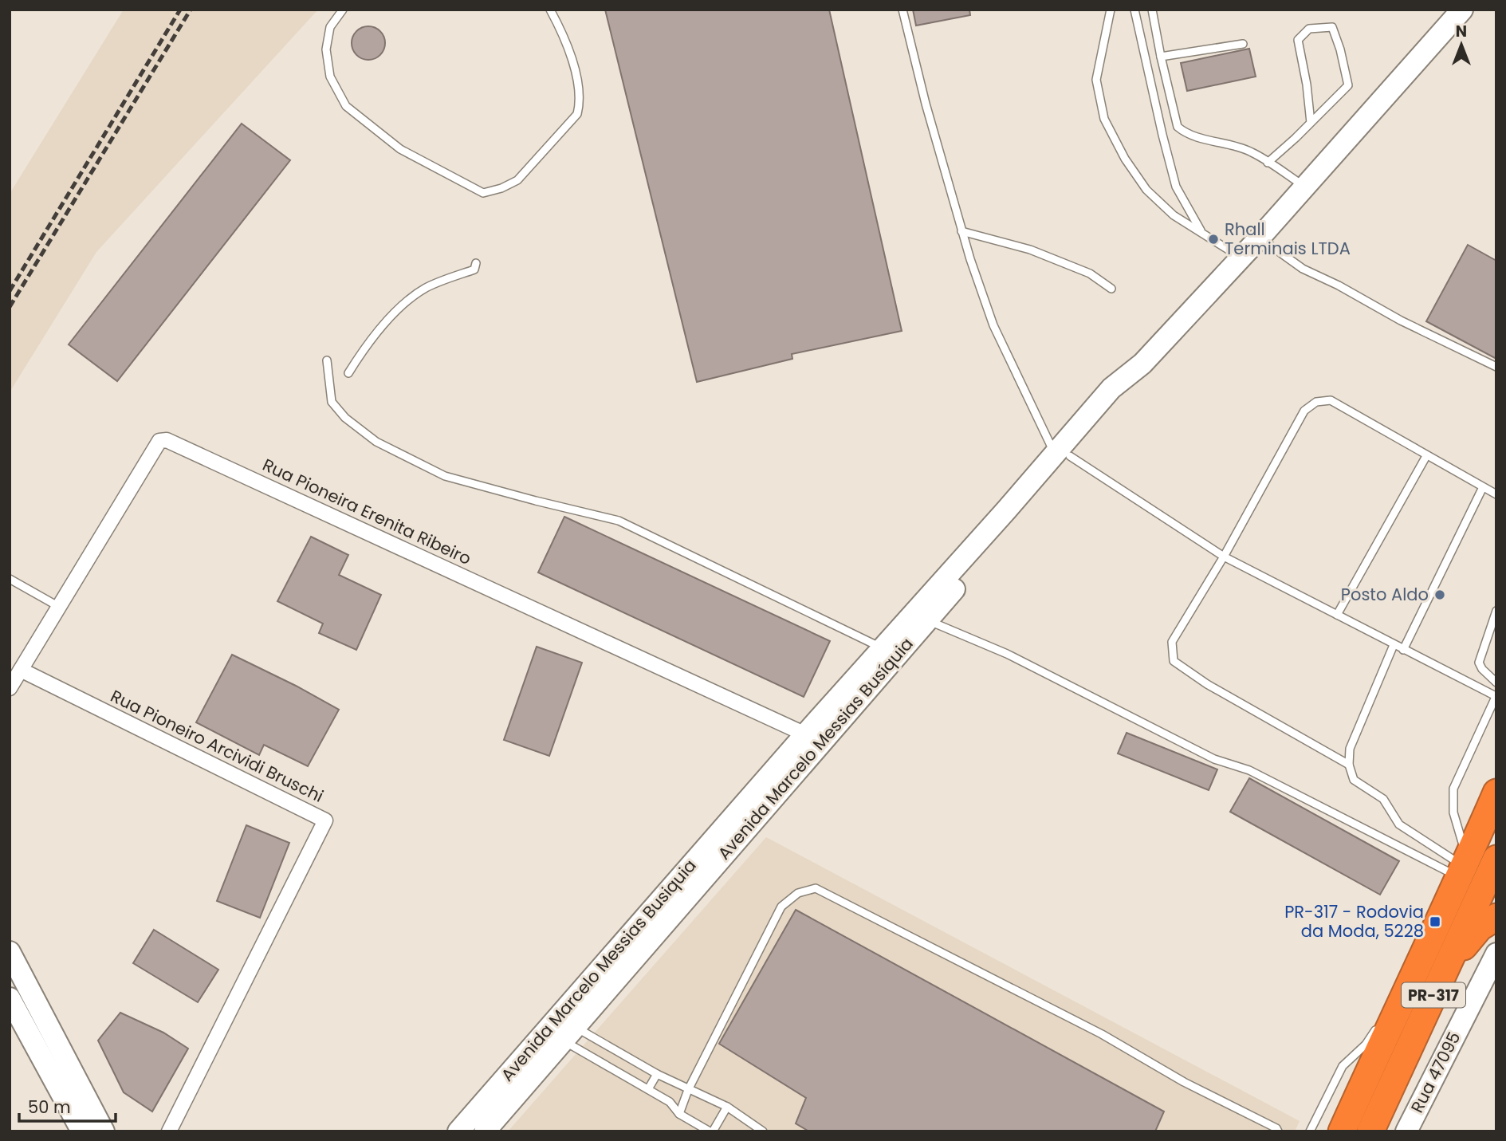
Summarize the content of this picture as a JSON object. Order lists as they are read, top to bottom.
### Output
{
  "streets": {
    "highway": ["PR-317"],
    "street": [
      "Rua Pioneira Erenita Ribeiro",
      "Rua Pioneiro Arcividi Bruschi",
      "Avenida Marcelo Messias Busíquia",
      "Avenida Marcelo Messias Busiquia",
      "Rua 47095"
    ]
  },
  "crossings": [
    ["Rua Pioneira Erenita Ribeiro", "Rua Pioneiro Arcividi Bruschi"],
    ["Rua Pioneira Erenita Ribeiro", "Avenida Marcelo Messias Busíquia"],
    ["Rua Pioneira Erenita Ribeiro", "Avenida Marcelo Messias Busiquia"],
    ["Avenida Marcelo Messias Busíquia", "Avenida Marcelo Messias Busiquia"]
  ],
  "places": {
    "other": ["Rhall Terminais LTDA", "Posto Aldo"],
    "transit": ["PR-317 - Rodovia da Moda, 5228"]
  },
  "scale_bar": "50 m",
  "north": "top"
}
